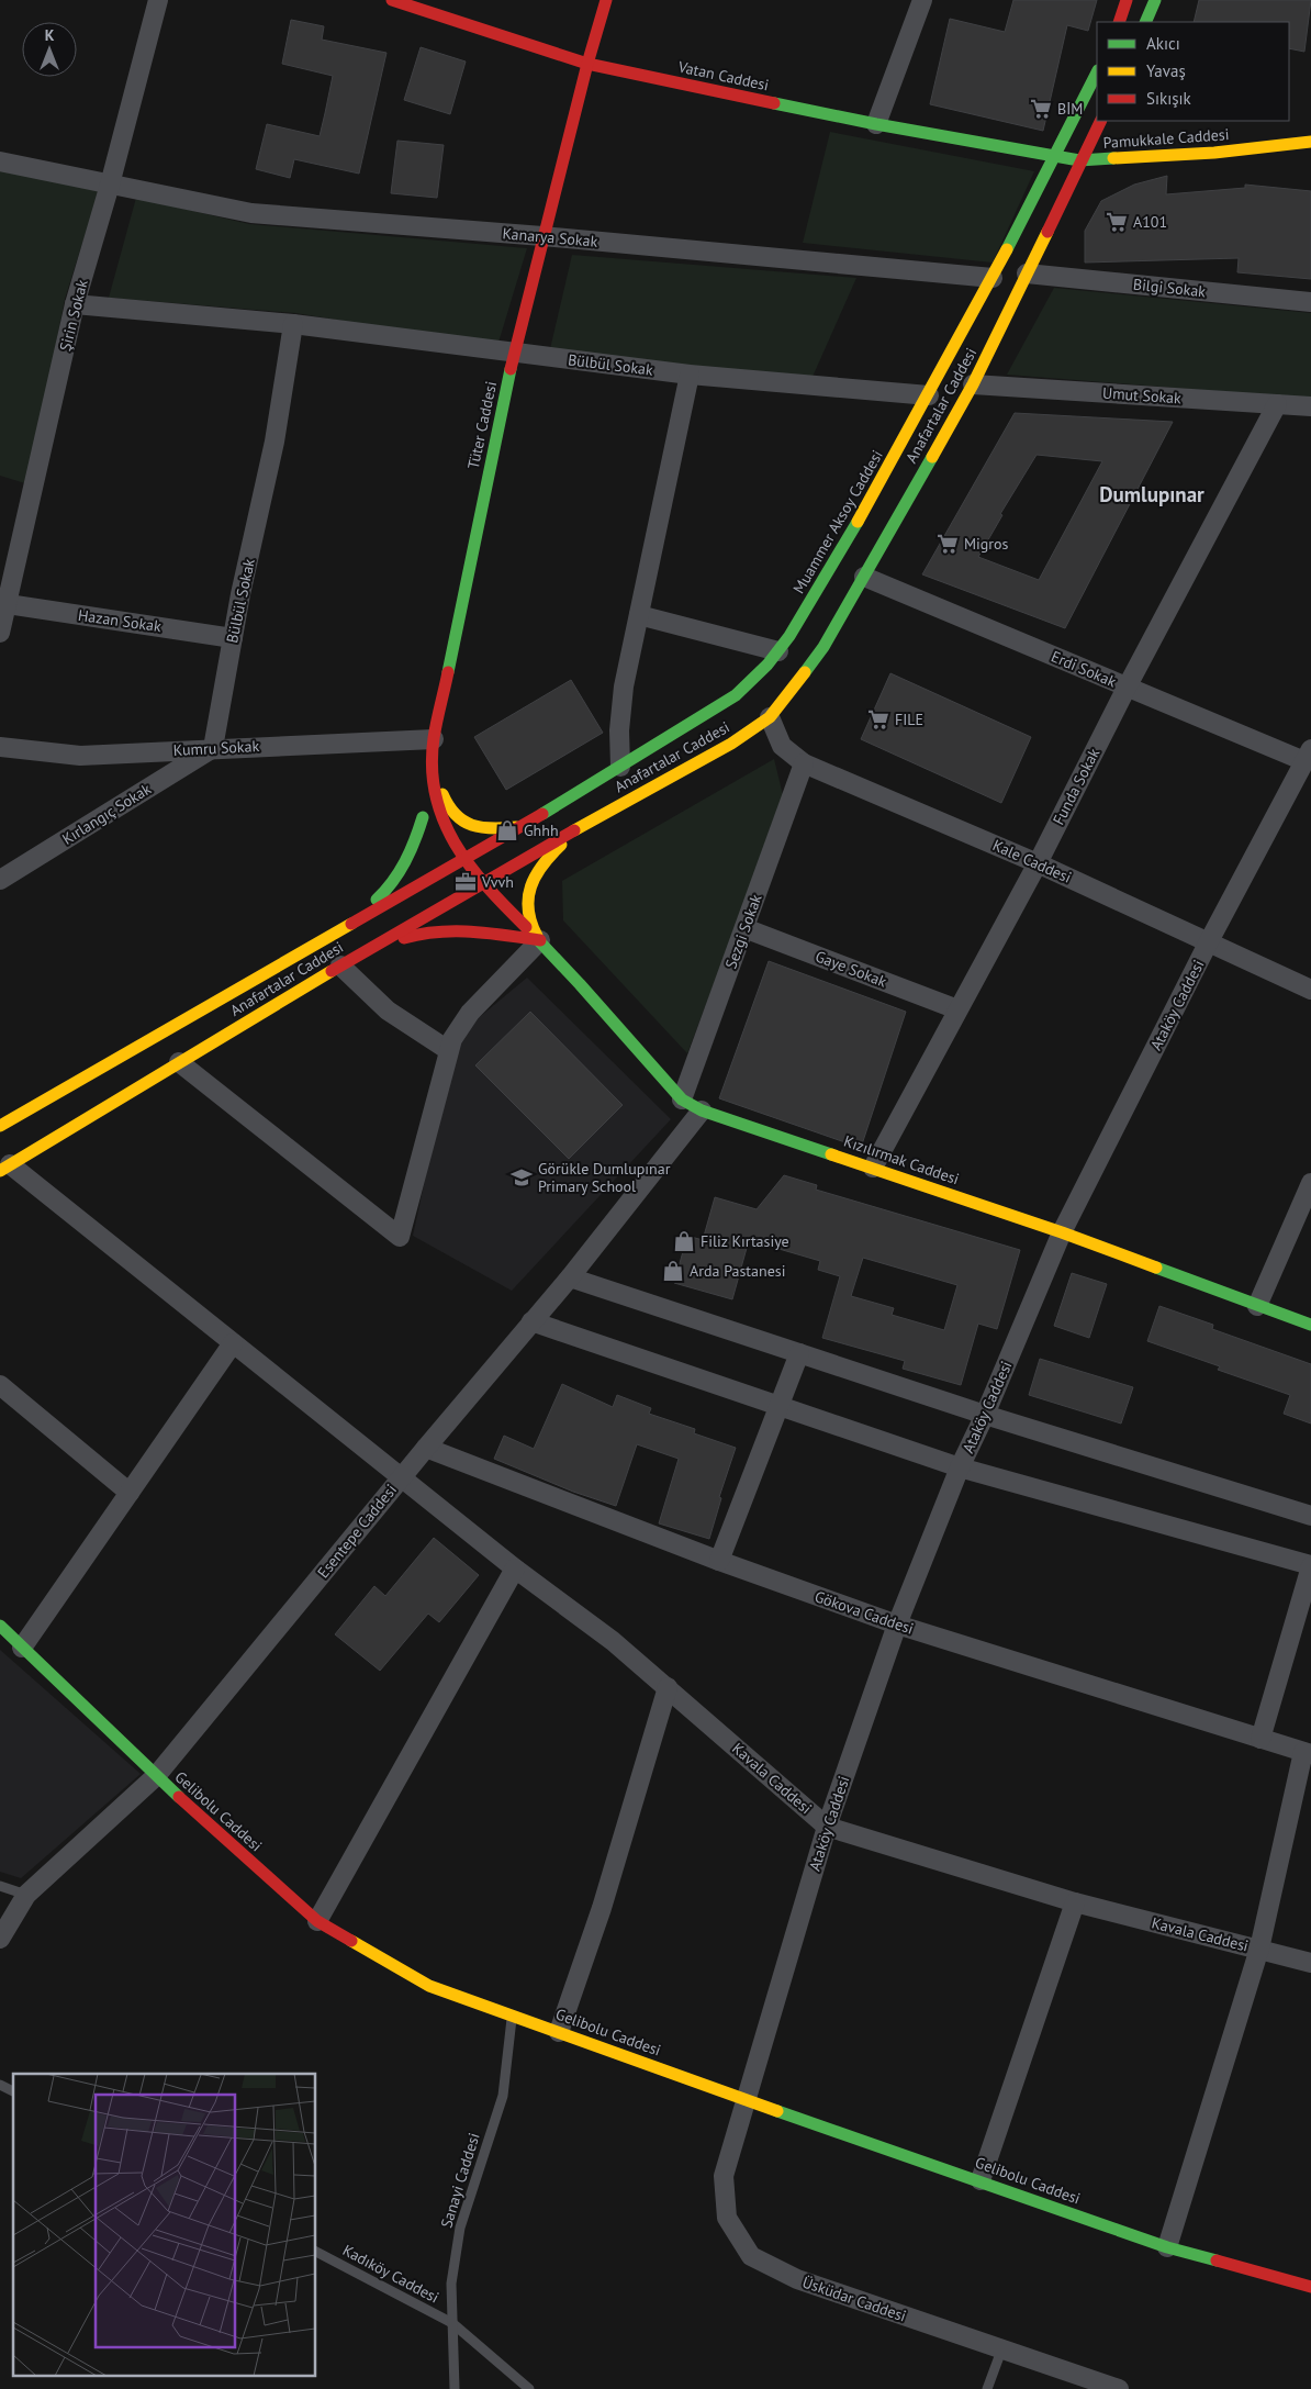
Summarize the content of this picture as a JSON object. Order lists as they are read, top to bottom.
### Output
{
  "streets": {
    "street": [
      "Vatan Caddesi",
      "Pamukkale Caddesi",
      "Kanarya Sokak",
      "Bilgi Sokak",
      "Şirin Sokak",
      "Bülbül Sokak",
      "Umut Sokak",
      "Anafartalar Caddesi",
      "Tüter Caddesi",
      "Muammer Aksoy Caddesi",
      "Hazan Sokak",
      "Erdi Sokak",
      "Kumru Sokak",
      "Funda Sokak",
      "Kırlangıç Sokak",
      "Kale Caddesi",
      "Sezgi Sokak",
      "Gaye Sokak",
      "Ataköy Caddesi",
      "Kızılırmak Caddesi",
      "Esentepe Caddesi",
      "Gökova Caddesi",
      "Kavala Caddesi",
      "Gelibolu Caddesi",
      "Üsküdar Caddesi"
    ],
    "lane": ["Sanayi Caddesi", "Kadıköy Caddesi"]
  },
  "crossings": [
    ["Vatan Caddesi", "Pamukkale Caddesi"],
    ["Vatan Caddesi", "Tüter Caddesi"],
    ["Vatan Caddesi", "Muammer Aksoy Caddesi"],
    ["Pamukkale Caddesi", "Anafartalar Caddesi"],
    ["Pamukkale Caddesi", "Muammer Aksoy Caddesi"],
    ["Kanarya Sokak", "Şirin Sokak"],
    ["Kanarya Sokak", "Tüter Caddesi"],
    ["Kanarya Sokak", "Muammer Aksoy Caddesi"],
    ["Bilgi Sokak", "Anafartalar Caddesi"],
    ["Şirin Sokak", "Bülbül Sokak"],
    ["Şirin Sokak", "Hazan Sokak"],
    ["Bülbül Sokak", "Tüter Caddesi"],
    ["Bülbül Sokak", "Muammer Aksoy Caddesi"],
    ["Bülbül Sokak", "Hazan Sokak"],
    ["Bülbül Sokak", "Kumru Sokak"],
    ["Bülbül Sokak", "Kırlangıç Sokak"],
    ["Umut Sokak", "Anafartalar Caddesi"],
    ["Umut Sokak", "Funda Sokak"],
    ["Anafartalar Caddesi", "Tüter Caddesi"],
    ["Anafartalar Caddesi", "Muammer Aksoy Caddesi"],
    ["Anafartalar Caddesi", "Erdi Sokak"],
    ["Anafartalar Caddesi", "Kale Caddesi"],
    ["Anafartalar Caddesi", "Kavala Caddesi"],
    ["Tüter Caddesi", "Muammer Aksoy Caddesi"],
    ["Tüter Caddesi", "Kumru Sokak"],
    ["Tüter Caddesi", "Kızılırmak Caddesi"],
    ["Erdi Sokak", "Funda Sokak"],
    ["Erdi Sokak", "Ataköy Caddesi"],
    ["Kumru Sokak", "Kırlangıç Sokak"],
    ["Funda Sokak", "Kale Caddesi"],
    ["Funda Sokak", "Gaye Sokak"],
    ["Funda Sokak", "Kızılırmak Caddesi"],
    ["Kale Caddesi", "Sezgi Sokak"],
    ["Kale Caddesi", "Ataköy Caddesi"],
    ["Sezgi Sokak", "Gaye Sokak"],
    ["Sezgi Sokak", "Kızılırmak Caddesi"],
    ["Ataköy Caddesi", "Kızılırmak Caddesi"],
    ["Ataköy Caddesi", "Gökova Caddesi"],
    ["Ataköy Caddesi", "Kavala Caddesi"],
    ["Ataköy Caddesi", "Gelibolu Caddesi"],
    ["Ataköy Caddesi", "Üsküdar Caddesi"],
    ["Kızılırmak Caddesi", "Esentepe Caddesi"],
    ["Esentepe Caddesi", "Gökova Caddesi"],
    ["Esentepe Caddesi", "Kavala Caddesi"],
    ["Esentepe Caddesi", "Gelibolu Caddesi"],
    ["Gelibolu Caddesi", "Sanayi Caddesi"],
    ["Gelibolu Caddesi", "Üsküdar Caddesi"],
    ["Sanayi Caddesi", "Kadıköy Caddesi"]
  ],
  "districts": ["Dumlupınar"],
  "places": {
    "supermarket": [
      "BİM",
      "A101",
      "Migros",
      "FILE"
    ],
    "shop": ["Ghhh", "Filiz Kırtasiye", "Arda Pastanesi"],
    "office": ["Vvvh"],
    "school or university": ["Görükle Dumlupınar Primary School"]
  },
  "legend": ["Akıcı", "Yavaş", "Sıkışık"],
  "north": "top"
}
